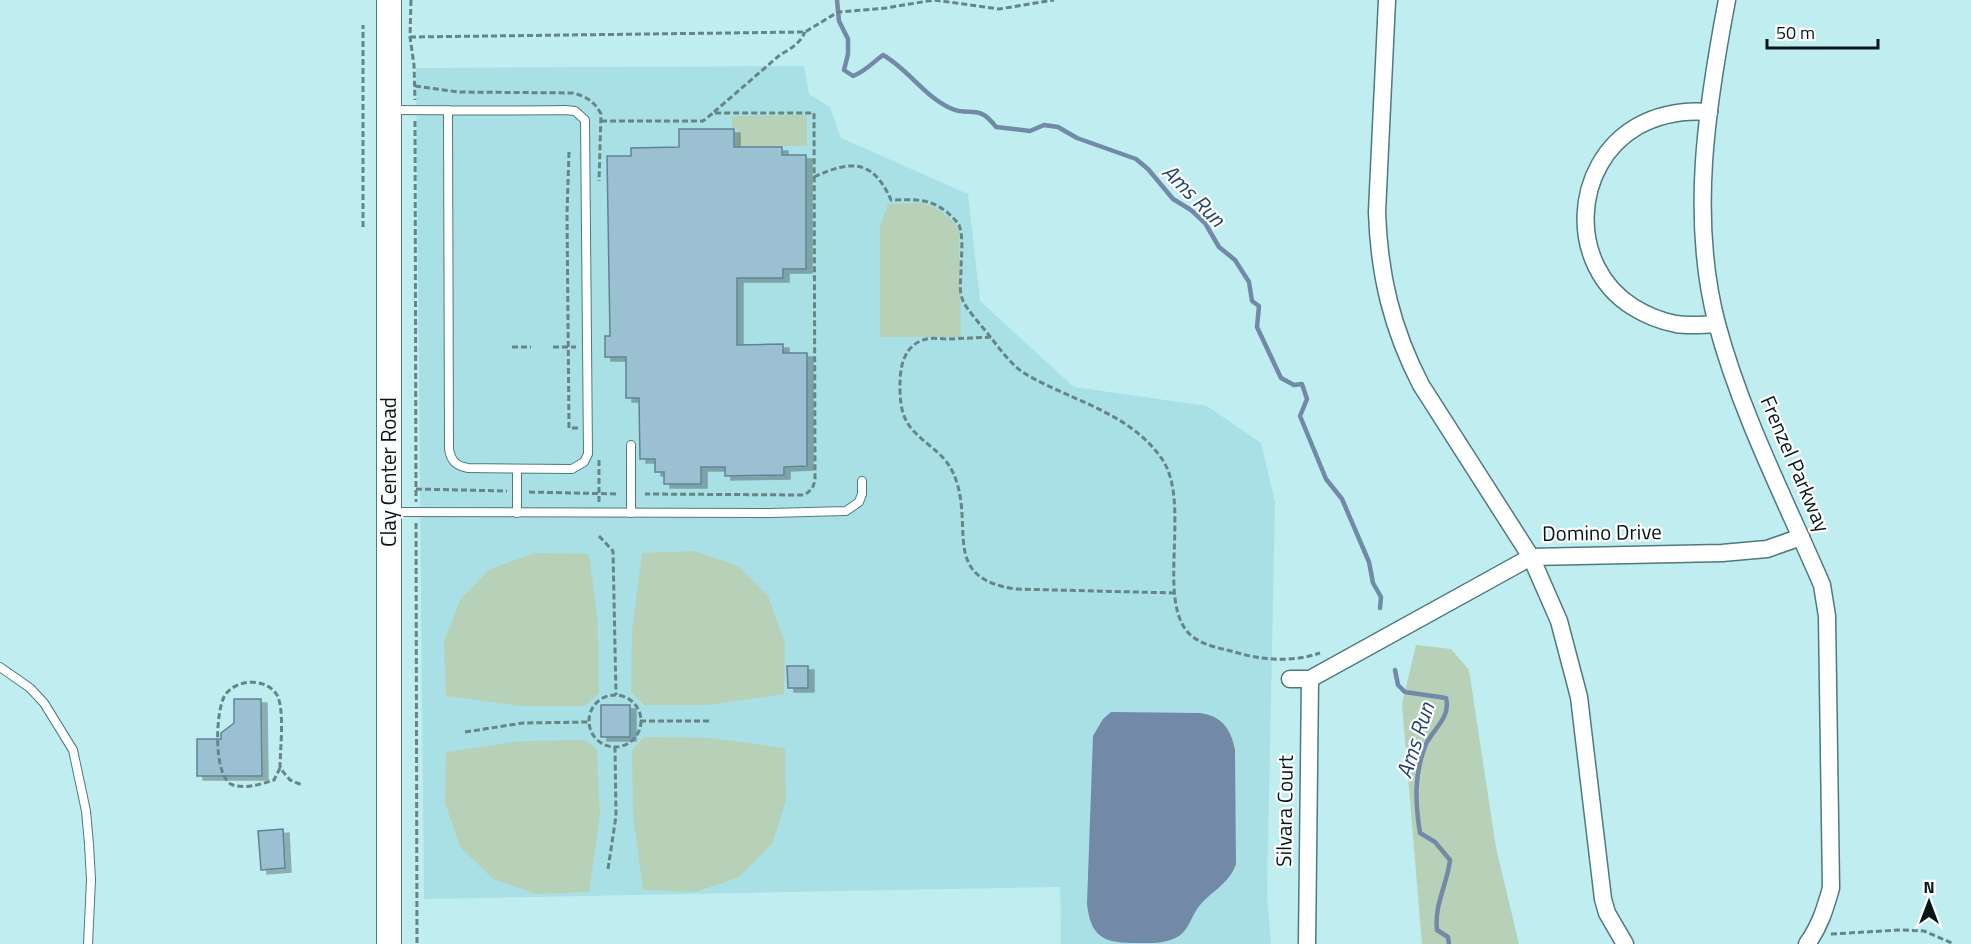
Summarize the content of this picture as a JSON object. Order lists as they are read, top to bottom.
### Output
{
  "streets": {
    "street": [
      "Frenzel Parkway",
      "Clay Center Road",
      "Domino Drive",
      "Silvara Court"
    ]
  },
  "crossings": [
    ["Frenzel Parkway", "Domino Drive"],
    ["Domino Drive", "Silvara Court"]
  ],
  "water": ["Ams Run"],
  "scale_bar": "50 m",
  "north": "top"
}
